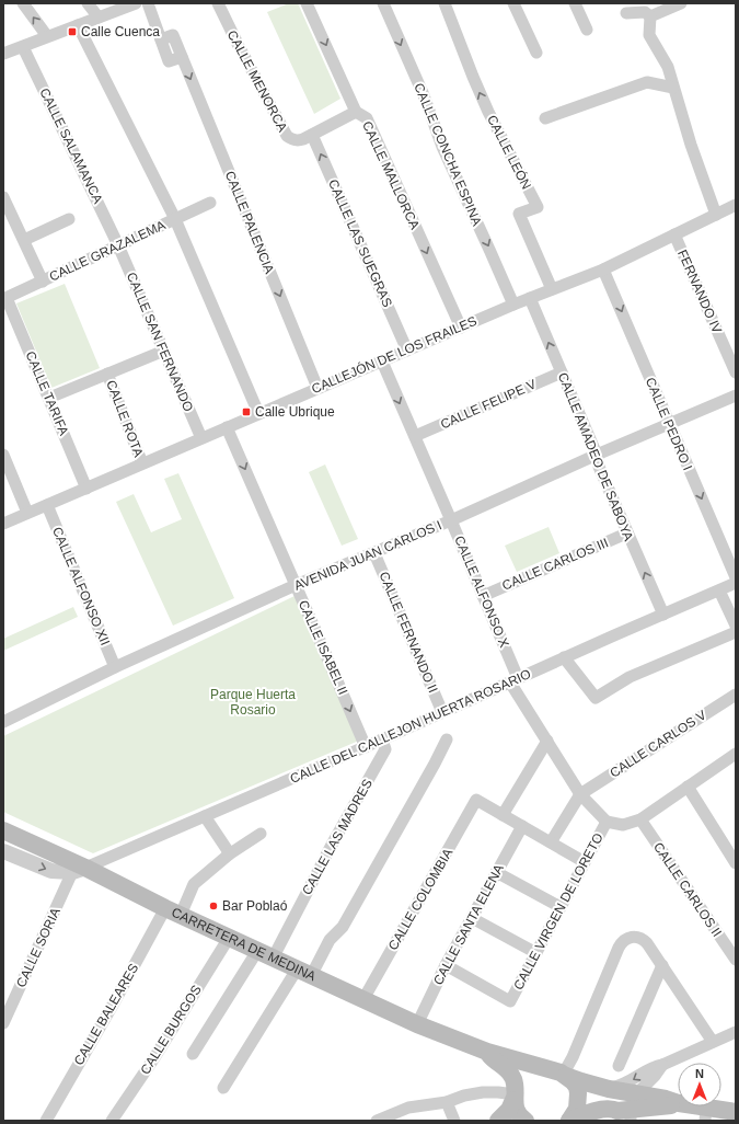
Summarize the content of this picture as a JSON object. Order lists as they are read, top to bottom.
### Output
{
  "streets": {
    "main road": ["CARRETERA DE MEDINA"],
    "street": [
      "CALLE MENORCA",
      "CALLE SALAMANCA",
      "CALLE LEÓN",
      "CALLE CONCHA ESPINA",
      "CALLE MALLORCA",
      "CALLE PALENCIA",
      "CALLE LAS SUEGRAS",
      "CALLE GRAZALEMA",
      "FERNANDO IV",
      "CALLE SAN FERNANDO",
      "CALLEJÓN DE LOS FRAILES",
      "CALLE TARIFA",
      "CALLE FELIPE V",
      "CALLE ROTA",
      "CALLE PEDRO I",
      "CALLE AMADEO DE SABOYA",
      "AVENIDA JUAN CARLOS I",
      "CALLE CARLOS III",
      "CALLE ALFONSO XII",
      "CALLE ALFONSO X",
      "CALLE FERNANDO II",
      "CALLE ISABEL II",
      "CALLE DEL CALLEJON HUERTA ROSARIO",
      "CALLE CARLOS V",
      "CALLE LAS MADRES",
      "CALLE CARLOS II",
      "CALLE COLOMBIA",
      "CALLE VIRGEN DE LORETO",
      "CALLE SANTA ELENA",
      "CALLE SORIA",
      "CALLE BALEARES",
      "CALLE BURGOS"
    ]
  },
  "crossings": [
    ["CALLE MENORCA", "CALLE MALLORCA"],
    ["CALLE MENORCA", "CALLE LAS SUEGRAS"],
    ["CALLE SALAMANCA", "CALLE GRAZALEMA"],
    ["CALLE SALAMANCA", "CALLE SAN FERNANDO"],
    ["CALLE LEÓN", "CALLEJÓN DE LOS FRAILES"],
    ["CALLE CONCHA ESPINA", "CALLEJÓN DE LOS FRAILES"],
    ["CALLE MALLORCA", "CALLEJÓN DE LOS FRAILES"],
    ["CALLE PALENCIA", "CALLEJÓN DE LOS FRAILES"],
    ["CALLE LAS SUEGRAS", "CALLEJÓN DE LOS FRAILES"],
    ["CALLE GRAZALEMA", "CALLE SAN FERNANDO"],
    ["CALLE GRAZALEMA", "CALLE TARIFA"],
    ["FERNANDO IV", "CALLEJÓN DE LOS FRAILES"],
    ["CALLE SAN FERNANDO", "CALLEJÓN DE LOS FRAILES"],
    ["CALLEJÓN DE LOS FRAILES", "CALLE TARIFA"],
    ["CALLEJÓN DE LOS FRAILES", "CALLE ROTA"],
    ["CALLEJÓN DE LOS FRAILES", "CALLE PEDRO I"],
    ["CALLEJÓN DE LOS FRAILES", "CALLE AMADEO DE SABOYA"],
    ["CALLEJÓN DE LOS FRAILES", "CALLE ALFONSO XII"],
    ["CALLEJÓN DE LOS FRAILES", "CALLE ALFONSO X"],
    ["CALLEJÓN DE LOS FRAILES", "CALLE ISABEL II"],
    ["CALLE FELIPE V", "CALLE AMADEO DE SABOYA"],
    ["CALLE FELIPE V", "CALLE ALFONSO X"],
    ["CALLE PEDRO I", "AVENIDA JUAN CARLOS I"],
    ["CALLE AMADEO DE SABOYA", "AVENIDA JUAN CARLOS I"],
    ["CALLE AMADEO DE SABOYA", "CALLE CARLOS III"],
    ["CALLE AMADEO DE SABOYA", "CALLE DEL CALLEJON HUERTA ROSARIO"],
    ["AVENIDA JUAN CARLOS I", "CALLE ALFONSO XII"],
    ["AVENIDA JUAN CARLOS I", "CALLE ALFONSO X"],
    ["AVENIDA JUAN CARLOS I", "CALLE FERNANDO II"],
    ["AVENIDA JUAN CARLOS I", "CALLE ISABEL II"],
    ["CALLE CARLOS III", "CALLE ALFONSO X"],
    ["CALLE ALFONSO X", "CALLE DEL CALLEJON HUERTA ROSARIO"],
    ["CALLE ALFONSO X", "CALLE CARLOS V"],
    ["CALLE ALFONSO X", "CALLE VIRGEN DE LORETO"],
    ["CALLE FERNANDO II", "CALLE DEL CALLEJON HUERTA ROSARIO"],
    ["CALLE ISABEL II", "CALLE DEL CALLEJON HUERTA ROSARIO"],
    ["CALLE DEL CALLEJON HUERTA ROSARIO", "CALLE LAS MADRES"],
    ["CALLE DEL CALLEJON HUERTA ROSARIO", "CARRETERA DE MEDINA"],
    ["CALLE DEL CALLEJON HUERTA ROSARIO", "CALLE SORIA"],
    ["CALLE LAS MADRES", "CARRETERA DE MEDINA"],
    ["CALLE COLOMBIA", "CARRETERA DE MEDINA"],
    ["CALLE VIRGEN DE LORETO", "CALLE SANTA ELENA"],
    ["CALLE SANTA ELENA", "CARRETERA DE MEDINA"],
    ["CARRETERA DE MEDINA", "CALLE SORIA"],
    ["CARRETERA DE MEDINA", "CALLE BALEARES"],
    ["CARRETERA DE MEDINA", "CALLE BURGOS"]
  ],
  "one_way": [
    "CALLE LEÓN",
    "CALLE CONCHA ESPINA",
    "CALLE MALLORCA",
    "CALLE LAS SUEGRAS",
    "CALLE PEDRO I",
    "CALLE AMADEO DE SABOYA",
    "CALLE ISABEL II"
  ],
  "parks": ["Parque Huerta Rosario"],
  "places": {
    "transit": ["Calle Cuenca", "Calle Ubrique"],
    "other": ["Bar Poblaó"]
  },
  "north": "top"
}
